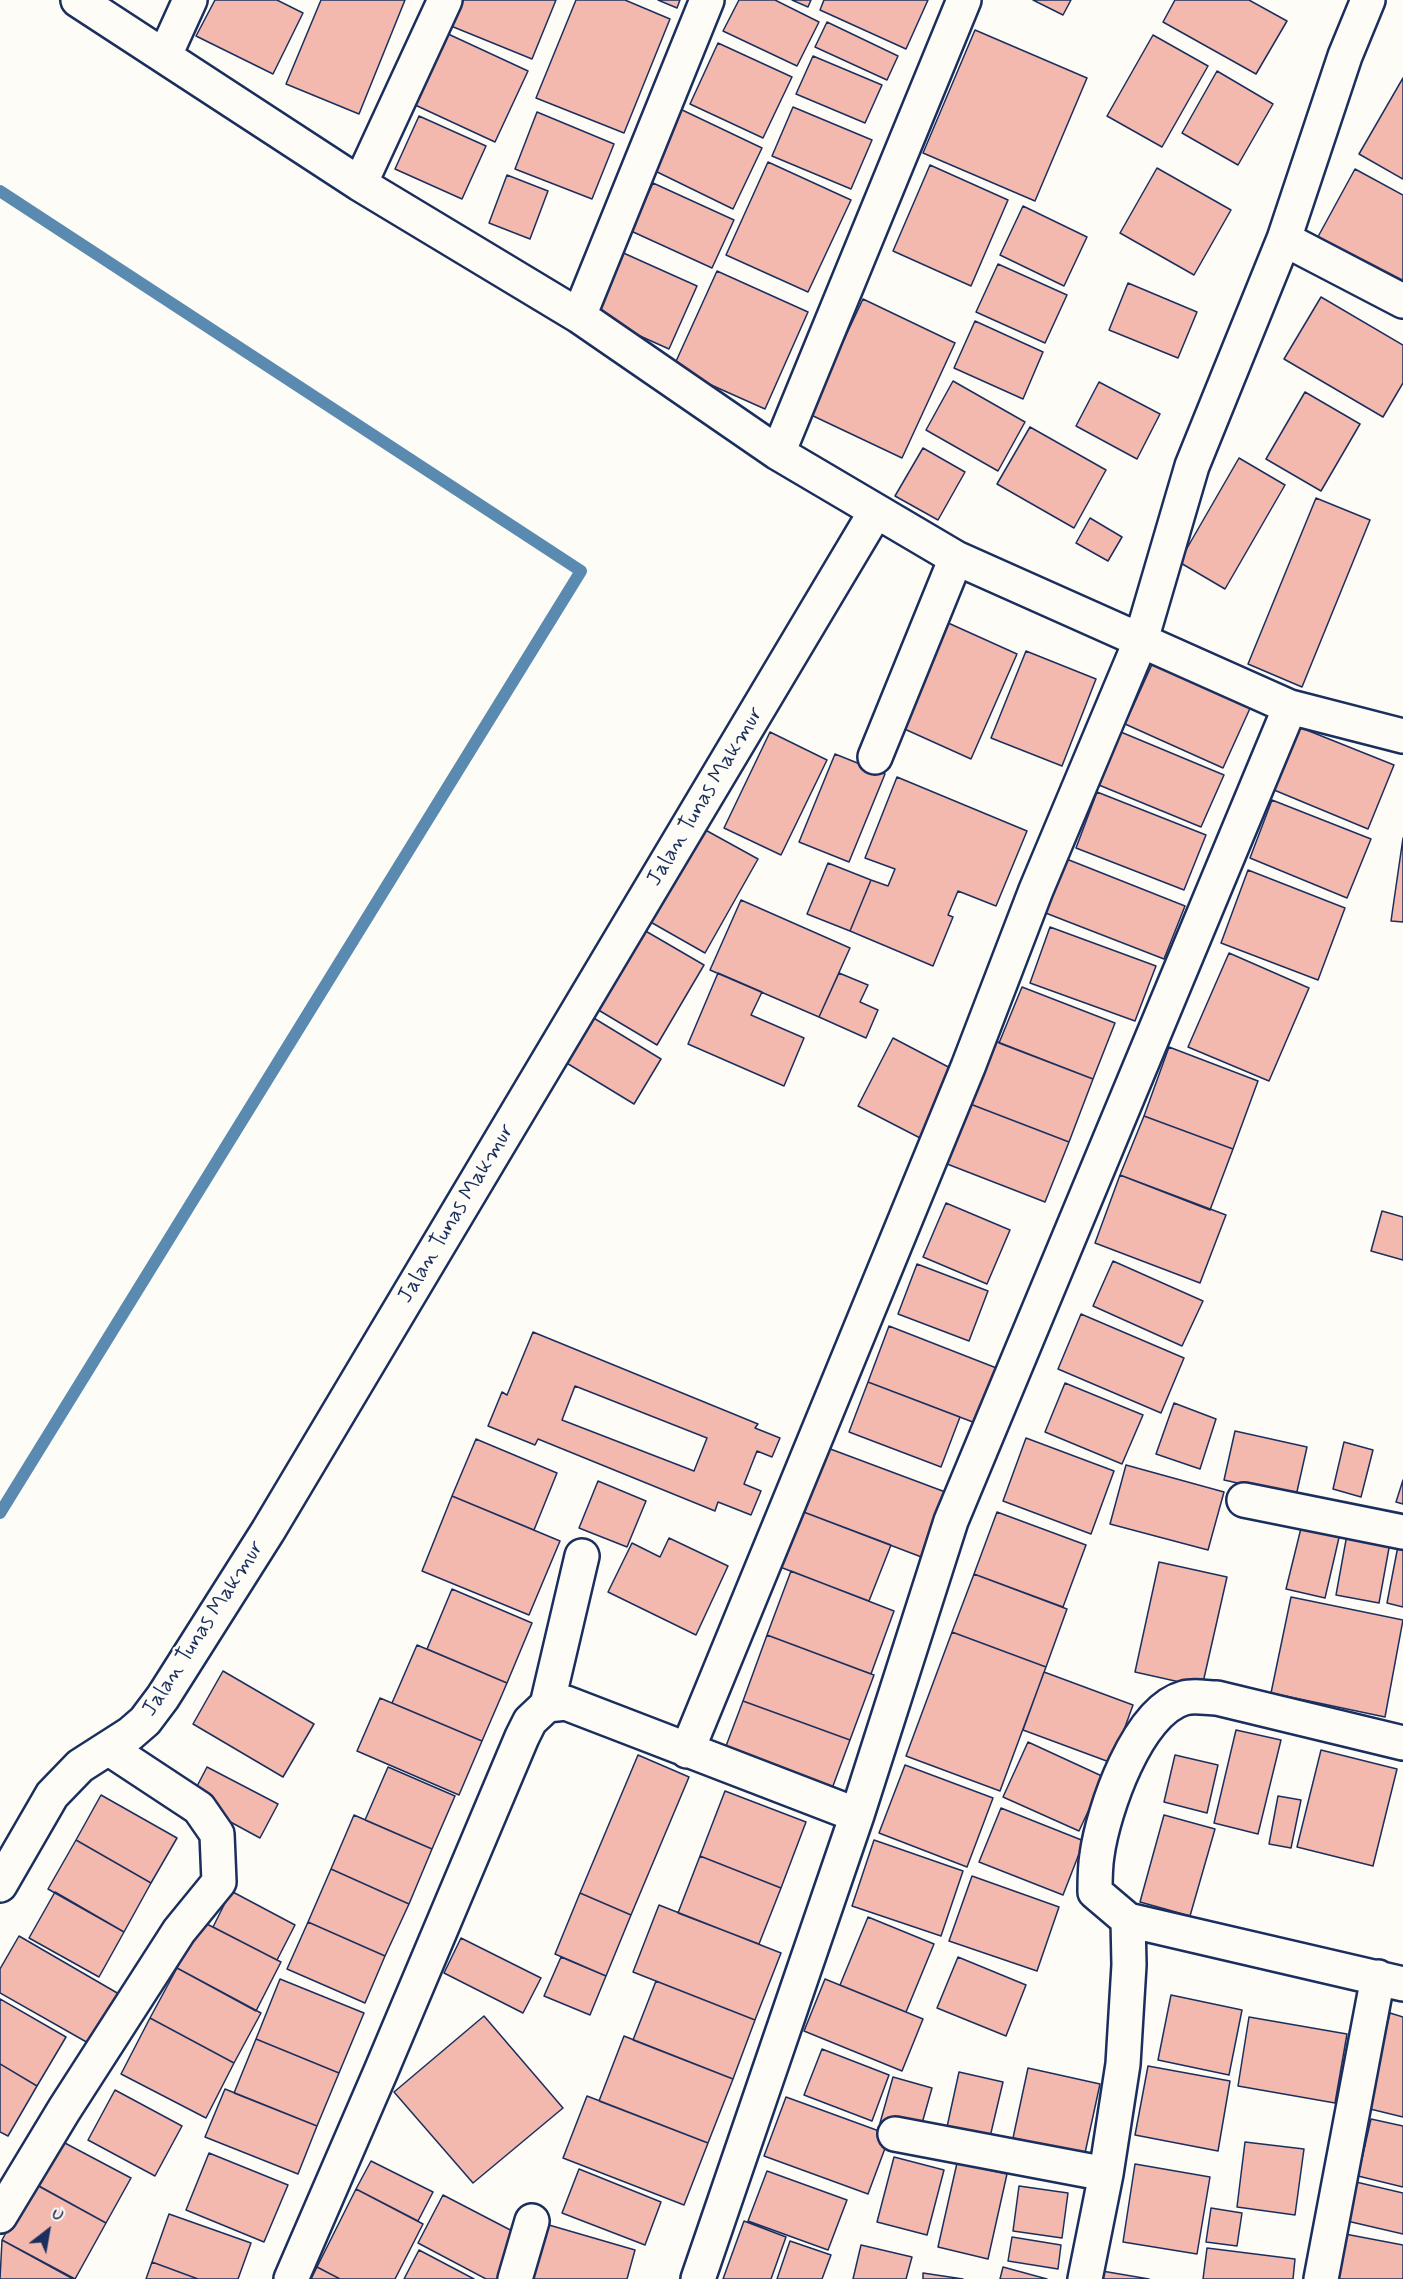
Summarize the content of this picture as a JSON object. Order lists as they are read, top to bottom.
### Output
{
  "streets": {
    "street": ["Jalan Tunas Makmur"]
  },
  "north": "top right"
}
